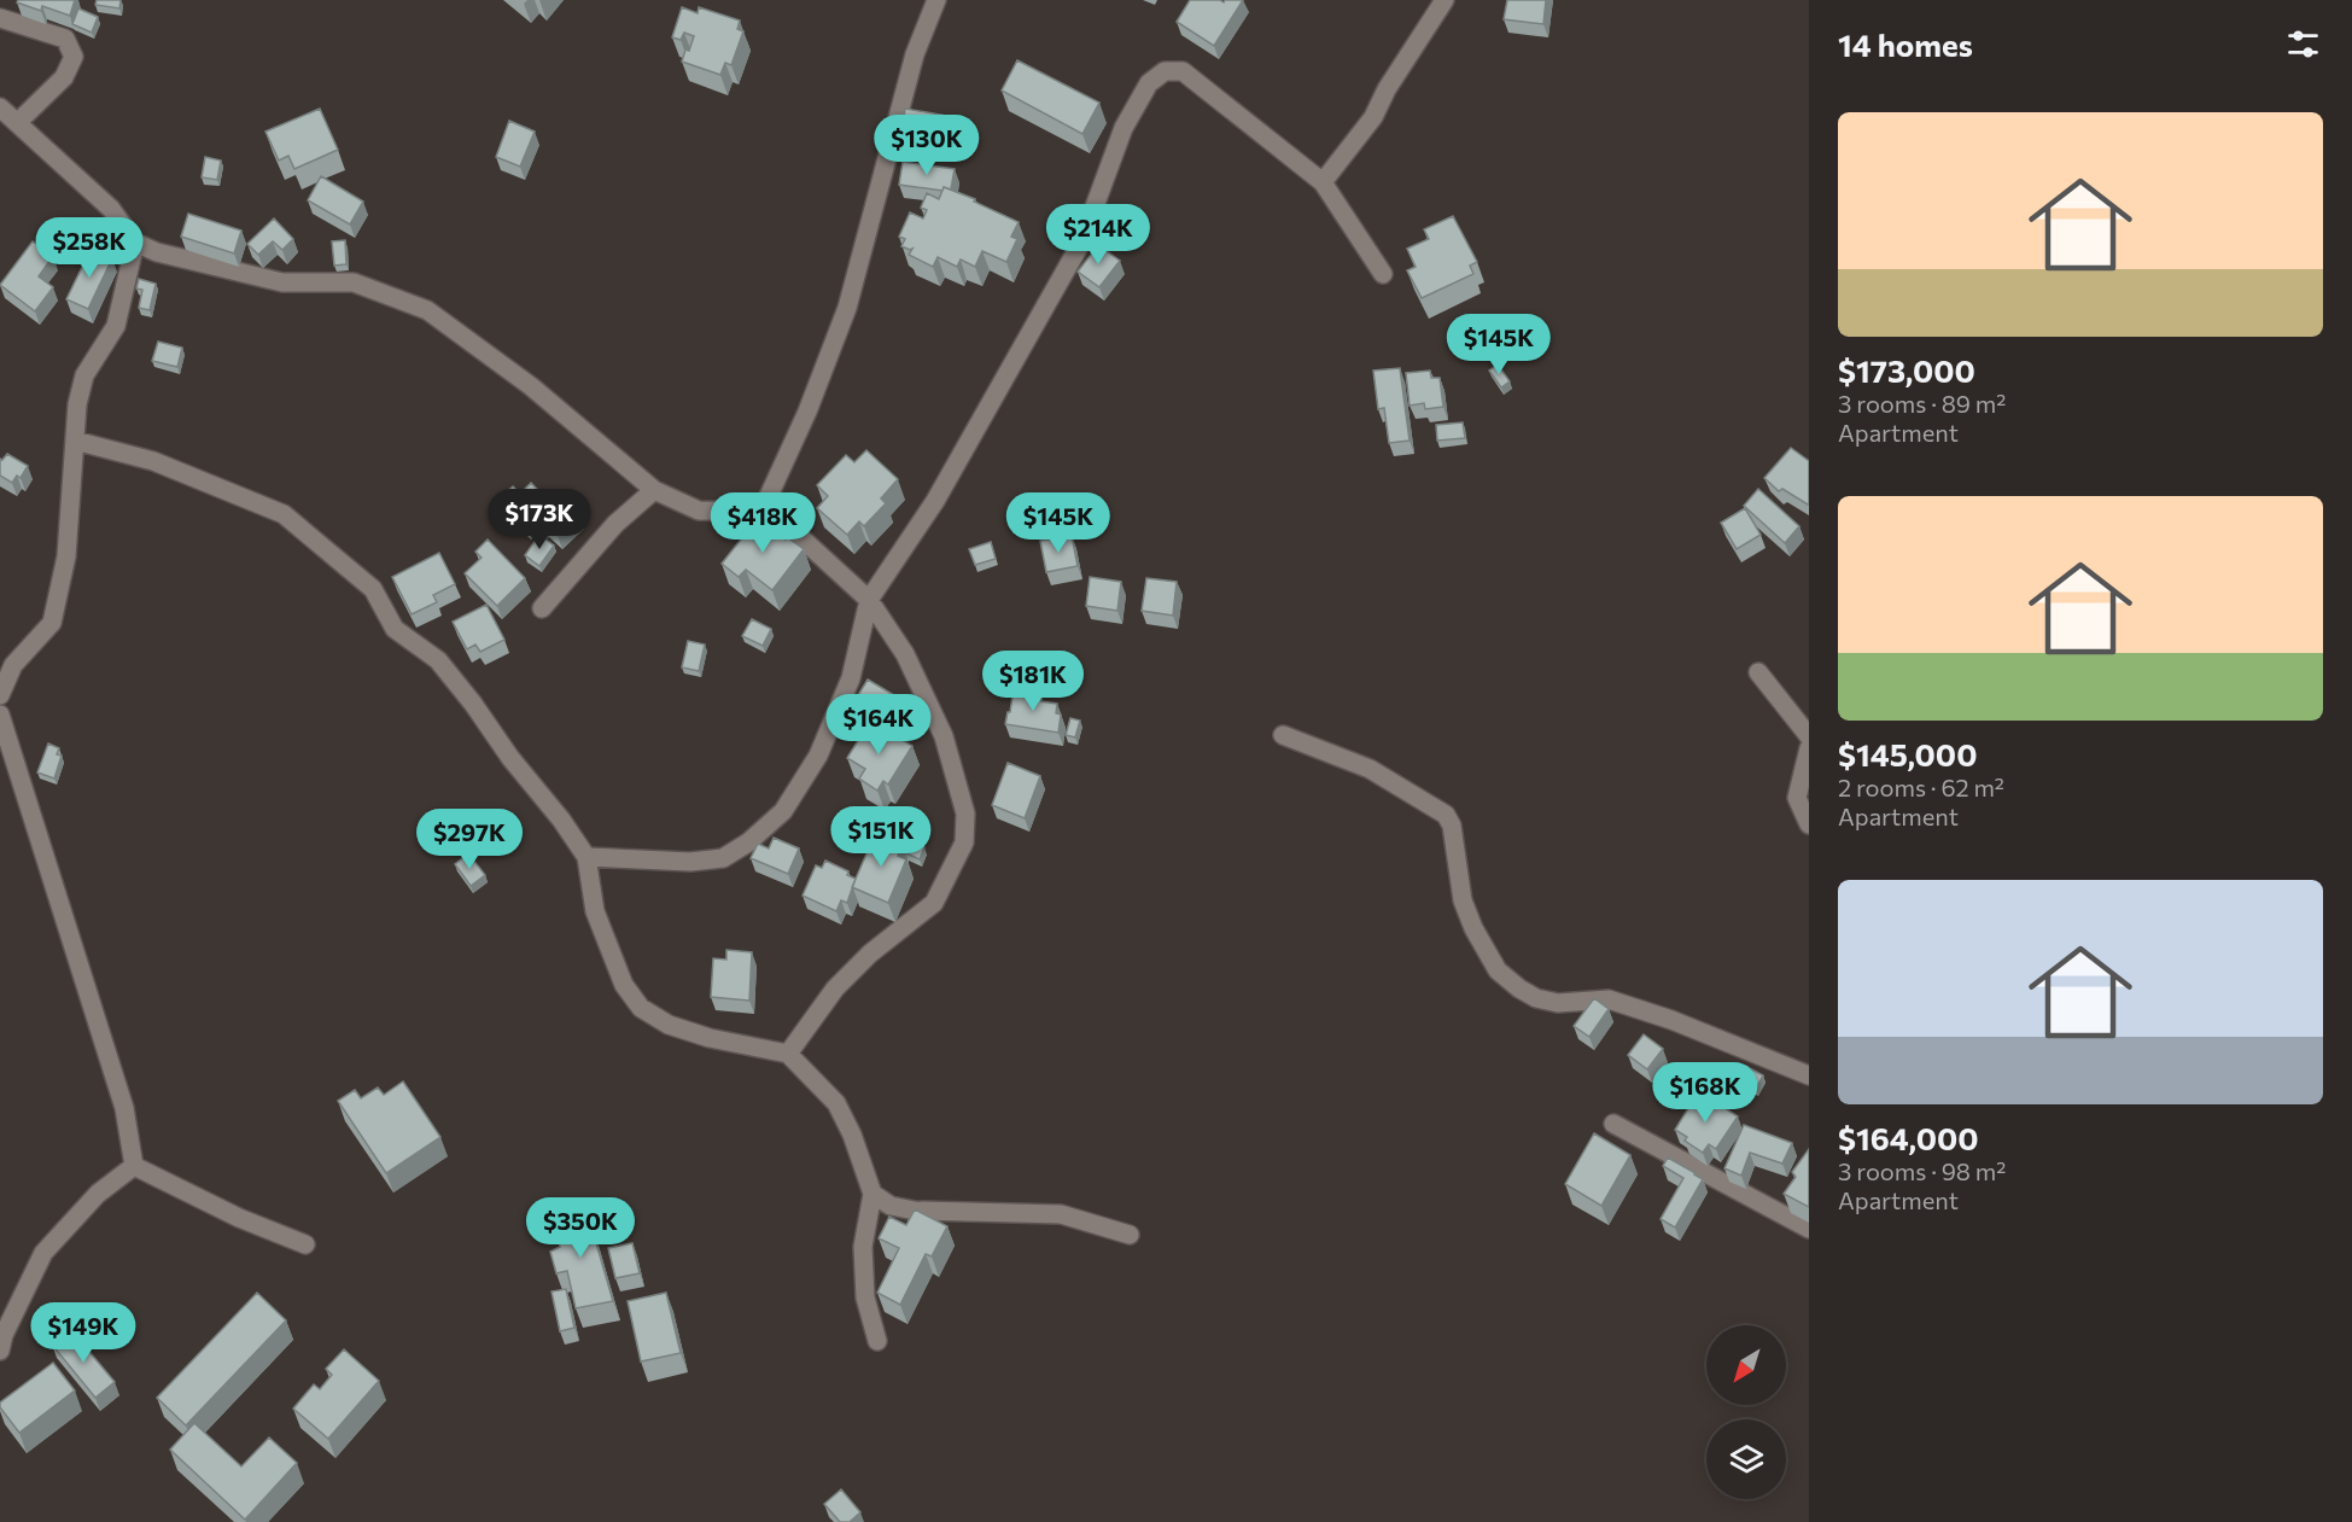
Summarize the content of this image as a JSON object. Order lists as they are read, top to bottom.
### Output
{
  "north": "bottom left",
  "page": {
    "heading": "14 homes",
    "list": [
      {
        "name": "$173,000",
        "note": "3 rooms · 89 m² · Apartment"
      },
      {
        "name": "$145,000",
        "note": "2 rooms · 62 m² · Apartment"
      },
      {
        "name": "$164,000",
        "note": "3 rooms · 98 m² · Apartment"
      }
    ],
    "price": [
      "$130K",
      "$214K",
      "$258K",
      "$145K",
      "$173K",
      "$418K",
      "$145K",
      "$181K",
      "$164K",
      "$151K",
      "$297K",
      "$168K",
      "$350K",
      "$149K"
    ]
  }
}
